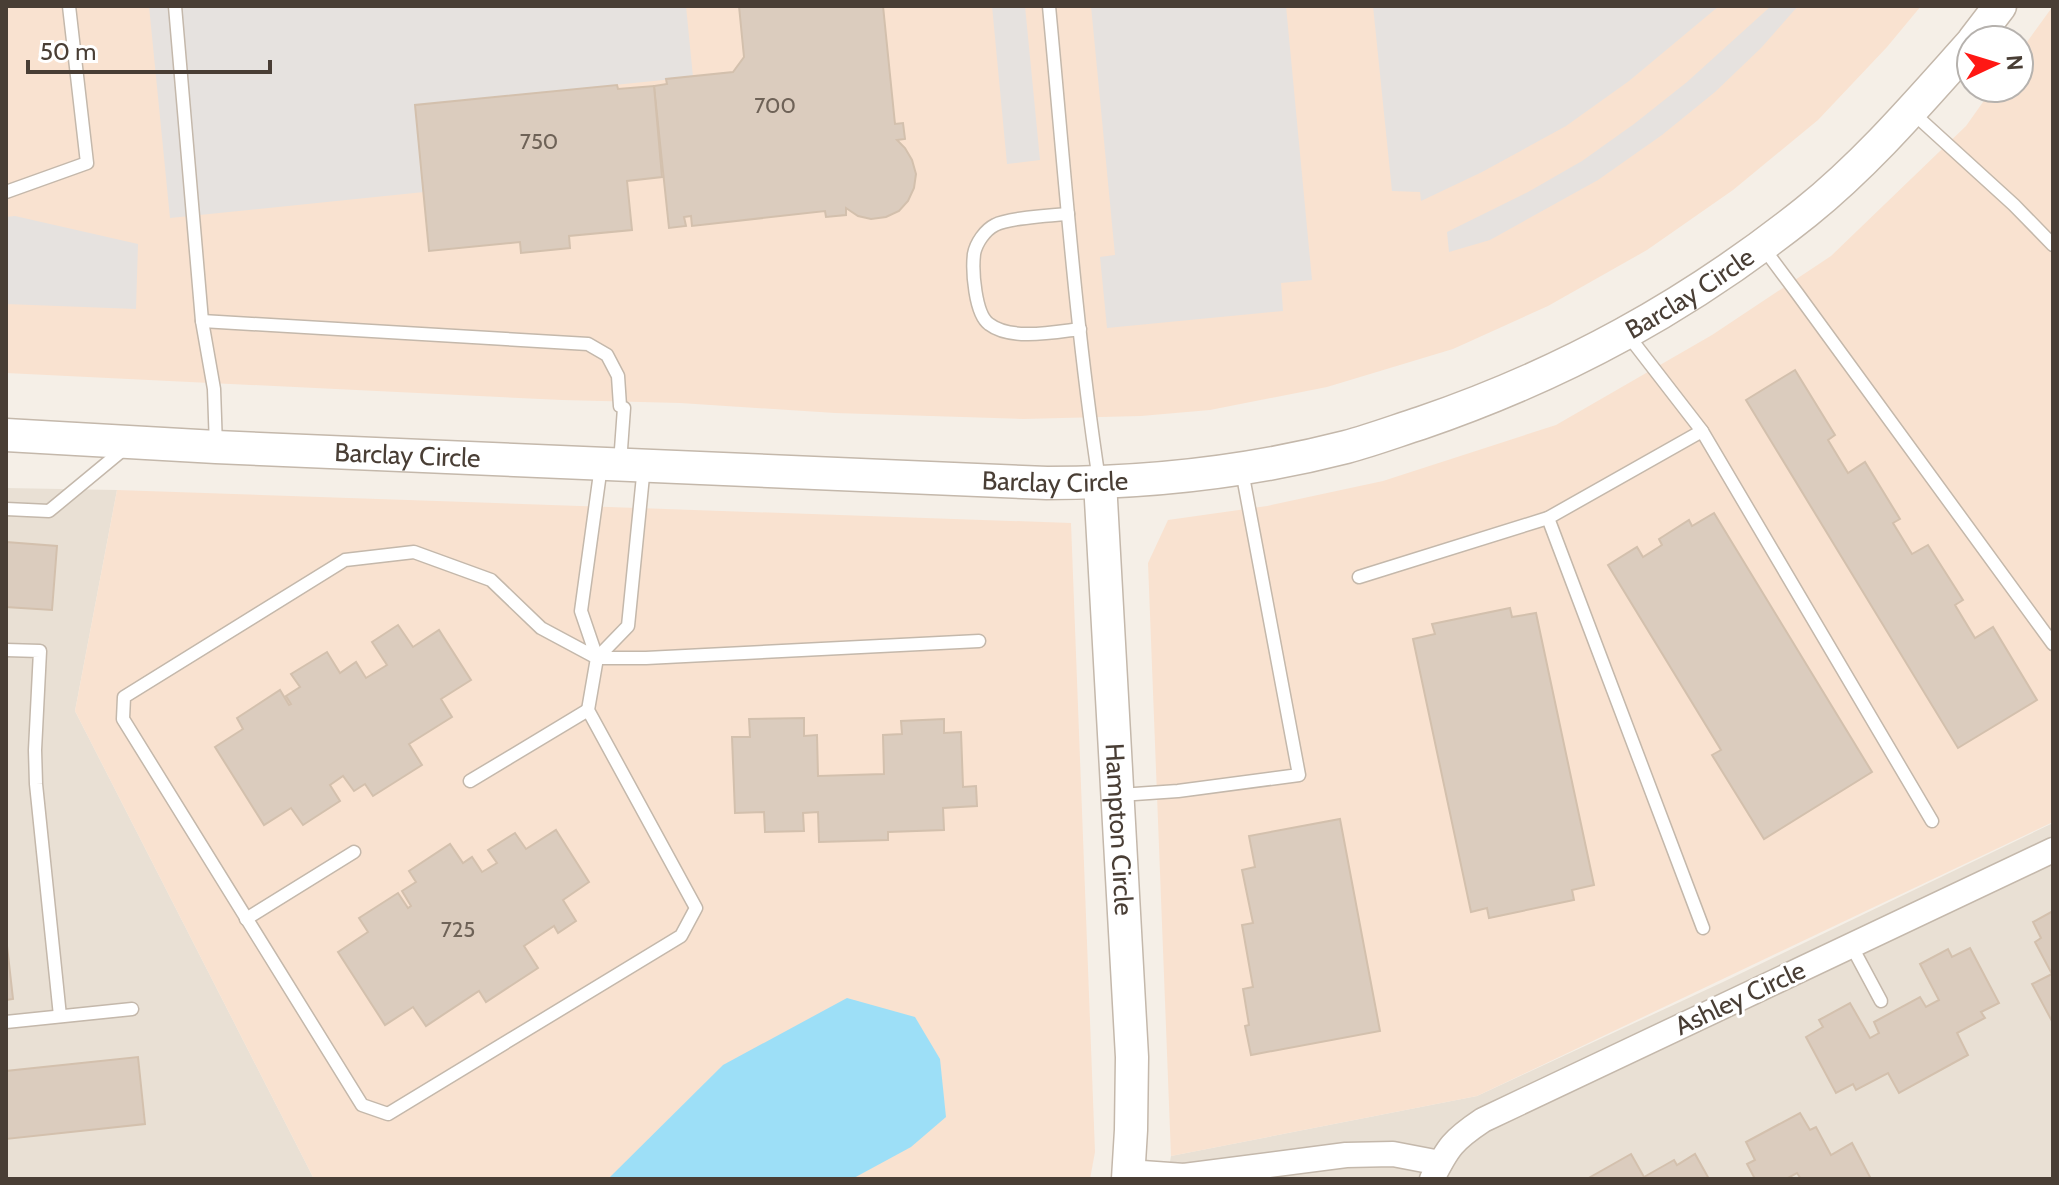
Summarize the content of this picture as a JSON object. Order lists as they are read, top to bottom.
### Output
{
  "streets": {
    "street": ["Barclay Circle", "Hampton Circle", "Ashley Circle"]
  },
  "crossings": [
    ["Barclay Circle", "Hampton Circle"],
    ["Hampton Circle", "Ashley Circle"]
  ],
  "house_numbers": ["700", "750", "725"],
  "scale_bar": "50 m",
  "north": "right"
}
